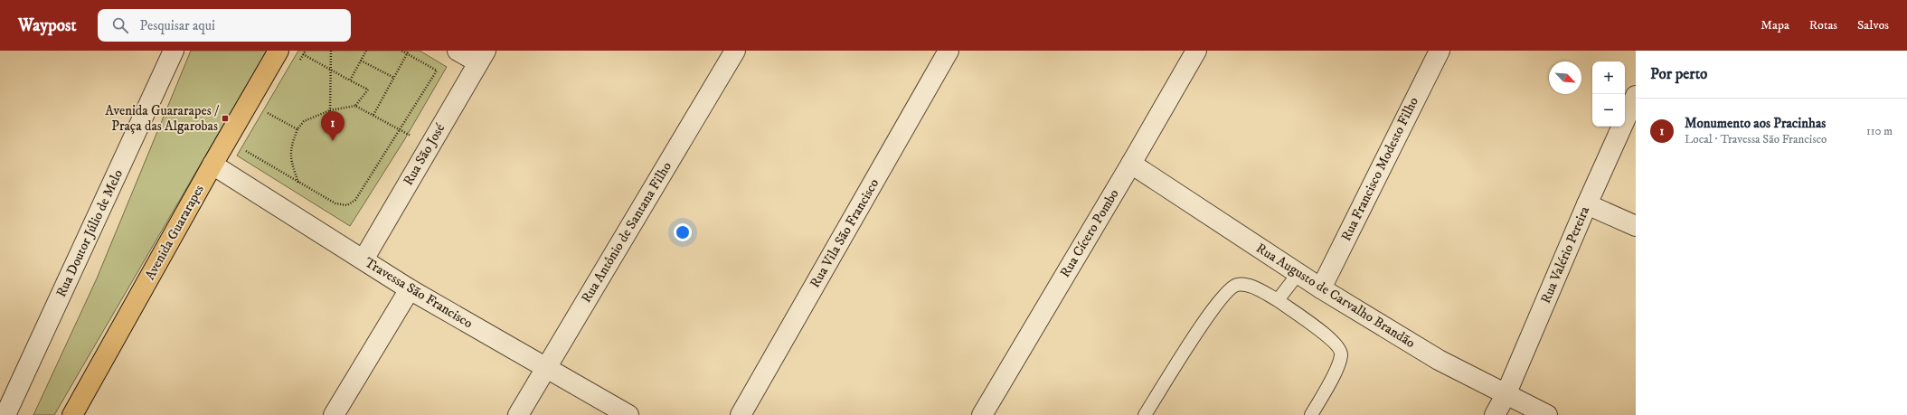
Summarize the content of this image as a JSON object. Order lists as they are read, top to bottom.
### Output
{
  "streets": {
    "main road": ["Avenida Guararapes"],
    "street": [
      "Rua São José",
      "Rua Francisco Modesto Filho",
      "Rua Antônio de Santana Filho",
      "Rua Doutor Júlio de Melo",
      "Rua Vila São Francisco",
      "Rua Cícero Pombo",
      "Rua Valério Pereira",
      "Travessa São Francisco",
      "Rua Augusto de Carvalho Brandão"
    ]
  },
  "crossings": [
    ["Rua São José", "Travessa São Francisco"],
    ["Rua Francisco Modesto Filho", "Rua Augusto de Carvalho Brandão"],
    ["Avenida Guararapes", "Travessa São Francisco"],
    ["Rua Antônio de Santana Filho", "Travessa São Francisco"],
    ["Rua Cícero Pombo", "Rua Augusto de Carvalho Brandão"],
    ["Rua Valério Pereira", "Rua Augusto de Carvalho Brandão"]
  ],
  "places": {
    "transit": ["Avenida Guararapes / Praça das Algarobas"]
  },
  "north": "bottom right",
  "page": {
    "header": "Waypost",
    "search": "Pesquisar aqui",
    "nav": ["Mapa", "Rotas", "Salvos"],
    "heading": "Por perto",
    "map_buttons": ["+", "−"],
    "list": [
      {
        "mark": "1",
        "name": "Monumento aos Pracinhas",
        "note": "Local · Travessa São Francisco",
        "value": "110 m"
      }
    ],
    "pins": "1"
  }
}
